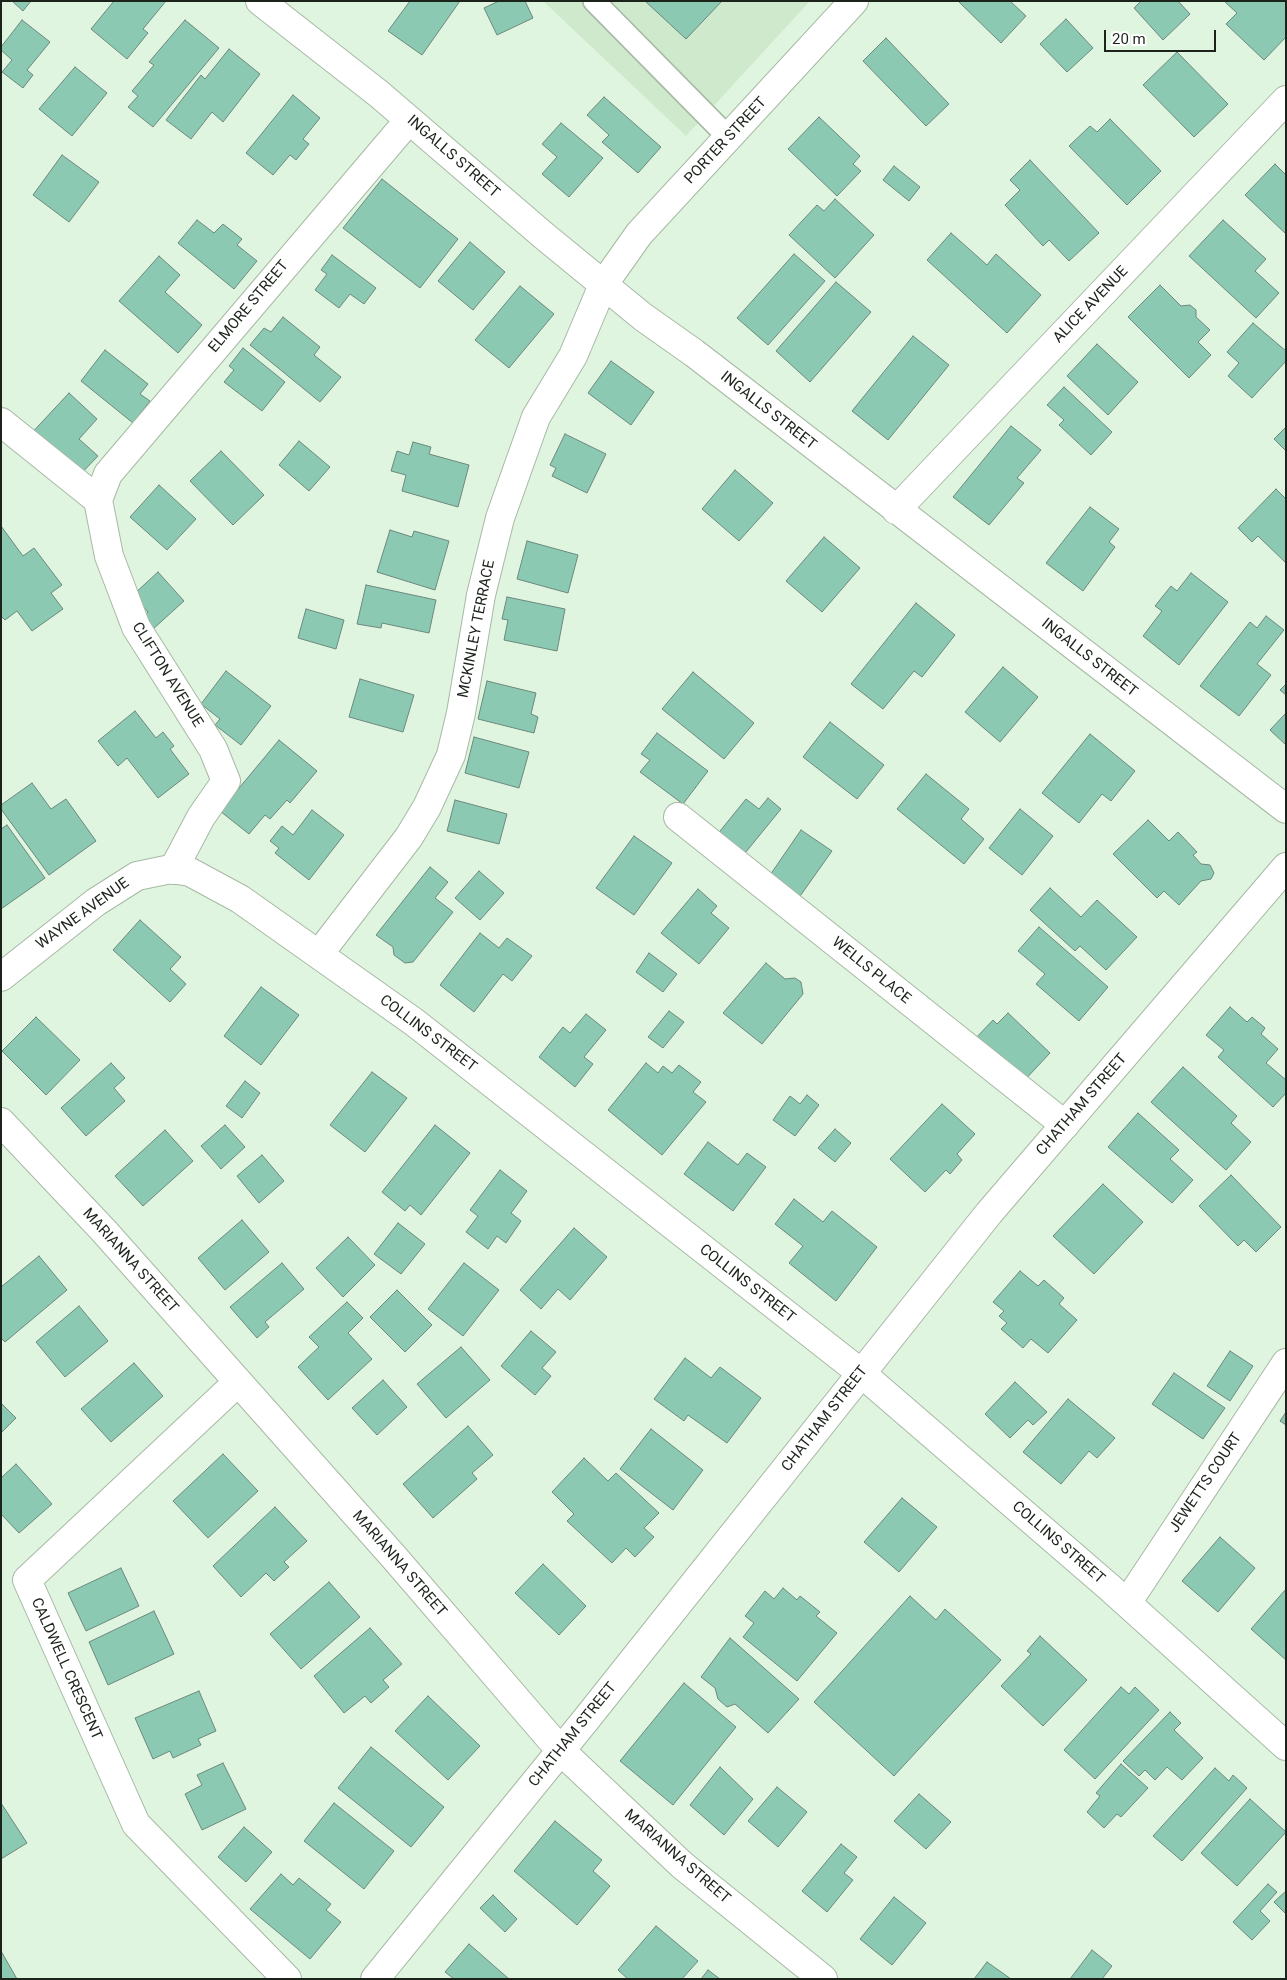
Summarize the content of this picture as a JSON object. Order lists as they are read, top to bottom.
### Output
{
  "streets": {
    "street": [
      "PORTER STREET",
      "INGALLS STREET",
      "ALICE AVENUE",
      "ELMORE STREET",
      "MCKINLEY TERRACE",
      "CLIFTON AVENUE",
      "WAYNE AVENUE",
      "WELLS PLACE",
      "COLLINS STREET",
      "CHATHAM STREET",
      "MARIANNA STREET",
      "JEWETTS COURT",
      "CALDWELL CRESCENT"
    ]
  },
  "crossings": [
    ["PORTER STREET", "INGALLS STREET"],
    ["PORTER STREET", "MCKINLEY TERRACE"],
    ["INGALLS STREET", "ALICE AVENUE"],
    ["INGALLS STREET", "ELMORE STREET"],
    ["INGALLS STREET", "MCKINLEY TERRACE"],
    ["ELMORE STREET", "CLIFTON AVENUE"],
    ["MCKINLEY TERRACE", "COLLINS STREET"],
    ["CLIFTON AVENUE", "WAYNE AVENUE"],
    ["CLIFTON AVENUE", "COLLINS STREET"],
    ["WAYNE AVENUE", "COLLINS STREET"],
    ["WELLS PLACE", "CHATHAM STREET"],
    ["COLLINS STREET", "CHATHAM STREET"],
    ["COLLINS STREET", "JEWETTS COURT"],
    ["CHATHAM STREET", "MARIANNA STREET"],
    ["MARIANNA STREET", "CALDWELL CRESCENT"]
  ],
  "scale_bar": "20 m"
}
